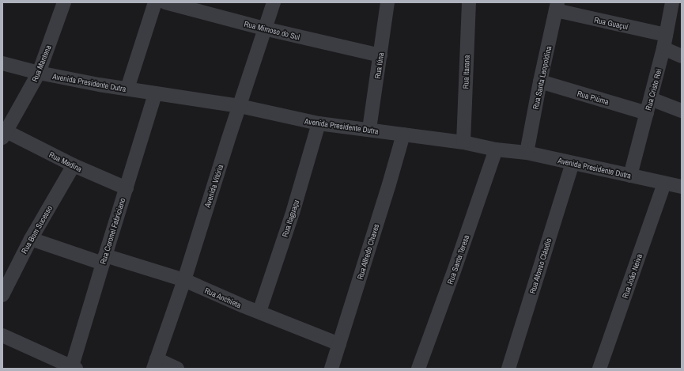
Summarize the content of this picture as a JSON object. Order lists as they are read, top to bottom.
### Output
{
  "streets": {
    "street": [
      "Rua Guaçuí",
      "Rua Mimoso do Sul",
      "Rua Mantena",
      "Rua Iúna",
      "Rua Itarana",
      "Rua Santa Leopoldina",
      "Avenida Presidente Dutra",
      "Rua Cristo Rei",
      "Rua Piúma",
      "Rua Medina",
      "Avenida Vitória",
      "Rua Itaguaçu",
      "Rua Bom Sucesso",
      "Rua Coronel Fabriciano",
      "Rua Alfredo Chaves",
      "Rua Santa Teresa",
      "Rua Afonso Cláudio",
      "Rua João Neiva",
      "Rua Anchieta"
    ]
  },
  "crossings": [
    ["Rua Guaçuí", "Rua Santa Leopoldina"],
    ["Rua Guaçuí", "Rua Cristo Rei"],
    ["Rua Mimoso do Sul", "Rua Iúna"],
    ["Rua Mimoso do Sul", "Avenida Vitória"],
    ["Rua Mantena", "Avenida Presidente Dutra"],
    ["Rua Mantena", "Rua Medina"],
    ["Rua Iúna", "Avenida Presidente Dutra"],
    ["Rua Itarana", "Avenida Presidente Dutra"],
    ["Rua Santa Leopoldina", "Avenida Presidente Dutra"],
    ["Rua Santa Leopoldina", "Rua Piúma"],
    ["Avenida Presidente Dutra", "Rua Cristo Rei"],
    ["Avenida Presidente Dutra", "Avenida Vitória"],
    ["Avenida Presidente Dutra", "Rua Itaguaçu"],
    ["Avenida Presidente Dutra", "Rua Coronel Fabriciano"],
    ["Avenida Presidente Dutra", "Rua Alfredo Chaves"],
    ["Avenida Presidente Dutra", "Rua Santa Teresa"],
    ["Avenida Presidente Dutra", "Rua Afonso Cláudio"],
    ["Avenida Presidente Dutra", "Rua João Neiva"],
    ["Rua Cristo Rei", "Rua Piúma"],
    ["Rua Medina", "Rua Bom Sucesso"],
    ["Rua Medina", "Rua Coronel Fabriciano"],
    ["Avenida Vitória", "Rua Anchieta"],
    ["Rua Itaguaçu", "Rua Anchieta"],
    ["Rua Bom Sucesso", "Rua Anchieta"],
    ["Rua Coronel Fabriciano", "Rua Anchieta"],
    ["Rua Alfredo Chaves", "Rua Anchieta"]
  ]
}
